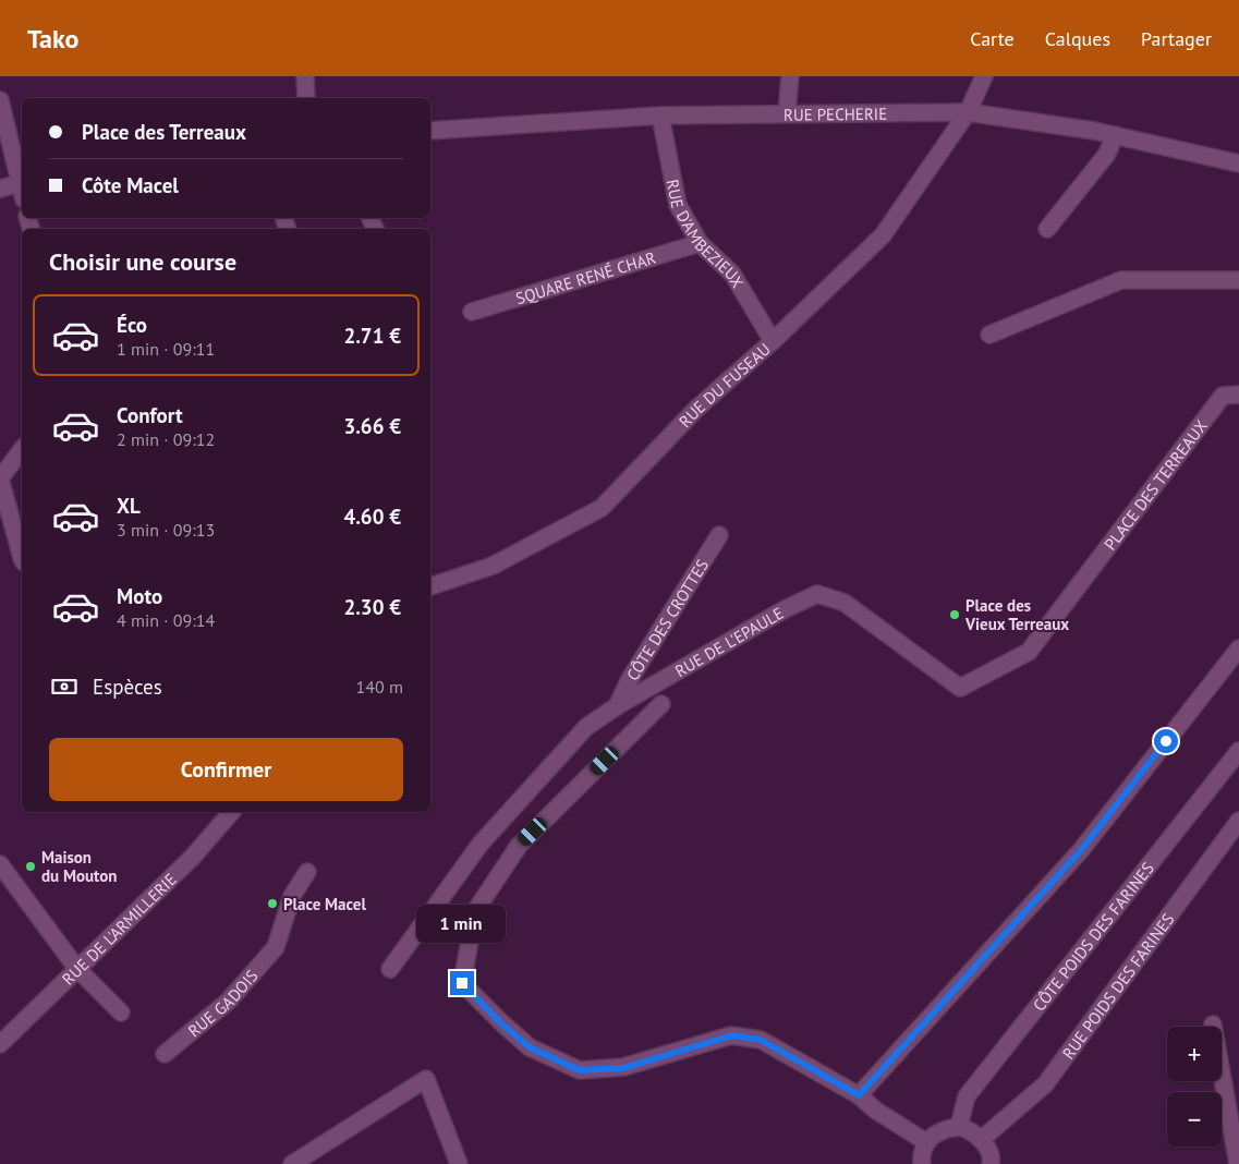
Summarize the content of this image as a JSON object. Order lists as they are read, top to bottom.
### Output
{
  "streets": {
    "street": [
      "RUE PECHERIE",
      "RUE D'AMBEZIEUX",
      "SQUARE RENÉ CHAR",
      "RUE DU FUSEAU",
      "PLACE DES TERREAUX",
      "CÔTE DES CROTTES",
      "RUE DE L'EPAULE",
      "RUE DE L'ARMILLERIE",
      "CÔTE POIDS DES FARINES",
      "RUE POIDS DES FARINES",
      "RUE GADOIS"
    ]
  },
  "crossings": [
    ["RUE PECHERIE", "RUE D'AMBEZIEUX"],
    ["RUE PECHERIE", "RUE DU FUSEAU"],
    ["RUE D'AMBEZIEUX", "SQUARE RENÉ CHAR"],
    ["RUE D'AMBEZIEUX", "RUE DU FUSEAU"],
    ["PLACE DES TERREAUX", "RUE DE L'EPAULE"],
    ["CÔTE DES CROTTES", "RUE DE L'EPAULE"]
  ],
  "places": ["Place des Vieux Terreaux", "Maison du Mouton", "Place Macel"],
  "page": {
    "header": "Tako",
    "nav": ["Carte", "Calques", "Partager"],
    "banner": ["Place des Terreaux", "Côte Macel"],
    "heading": "Choisir une course",
    "list": [
      {
        "name": "Éco",
        "note": "1 min · 09:11",
        "value": "2.71 €"
      },
      {
        "name": "Confort",
        "note": "2 min · 09:12",
        "value": "3.66 €"
      },
      {
        "name": "XL",
        "note": "3 min · 09:13",
        "value": "4.60 €"
      },
      {
        "name": "Moto",
        "note": "4 min · 09:14",
        "value": "2.30 €"
      }
    ],
    "pay": ["Espèces", "140 m"],
    "buttons": "Confirmer",
    "bubble": "1 min",
    "map_buttons": ["+", "−"]
  }
}
